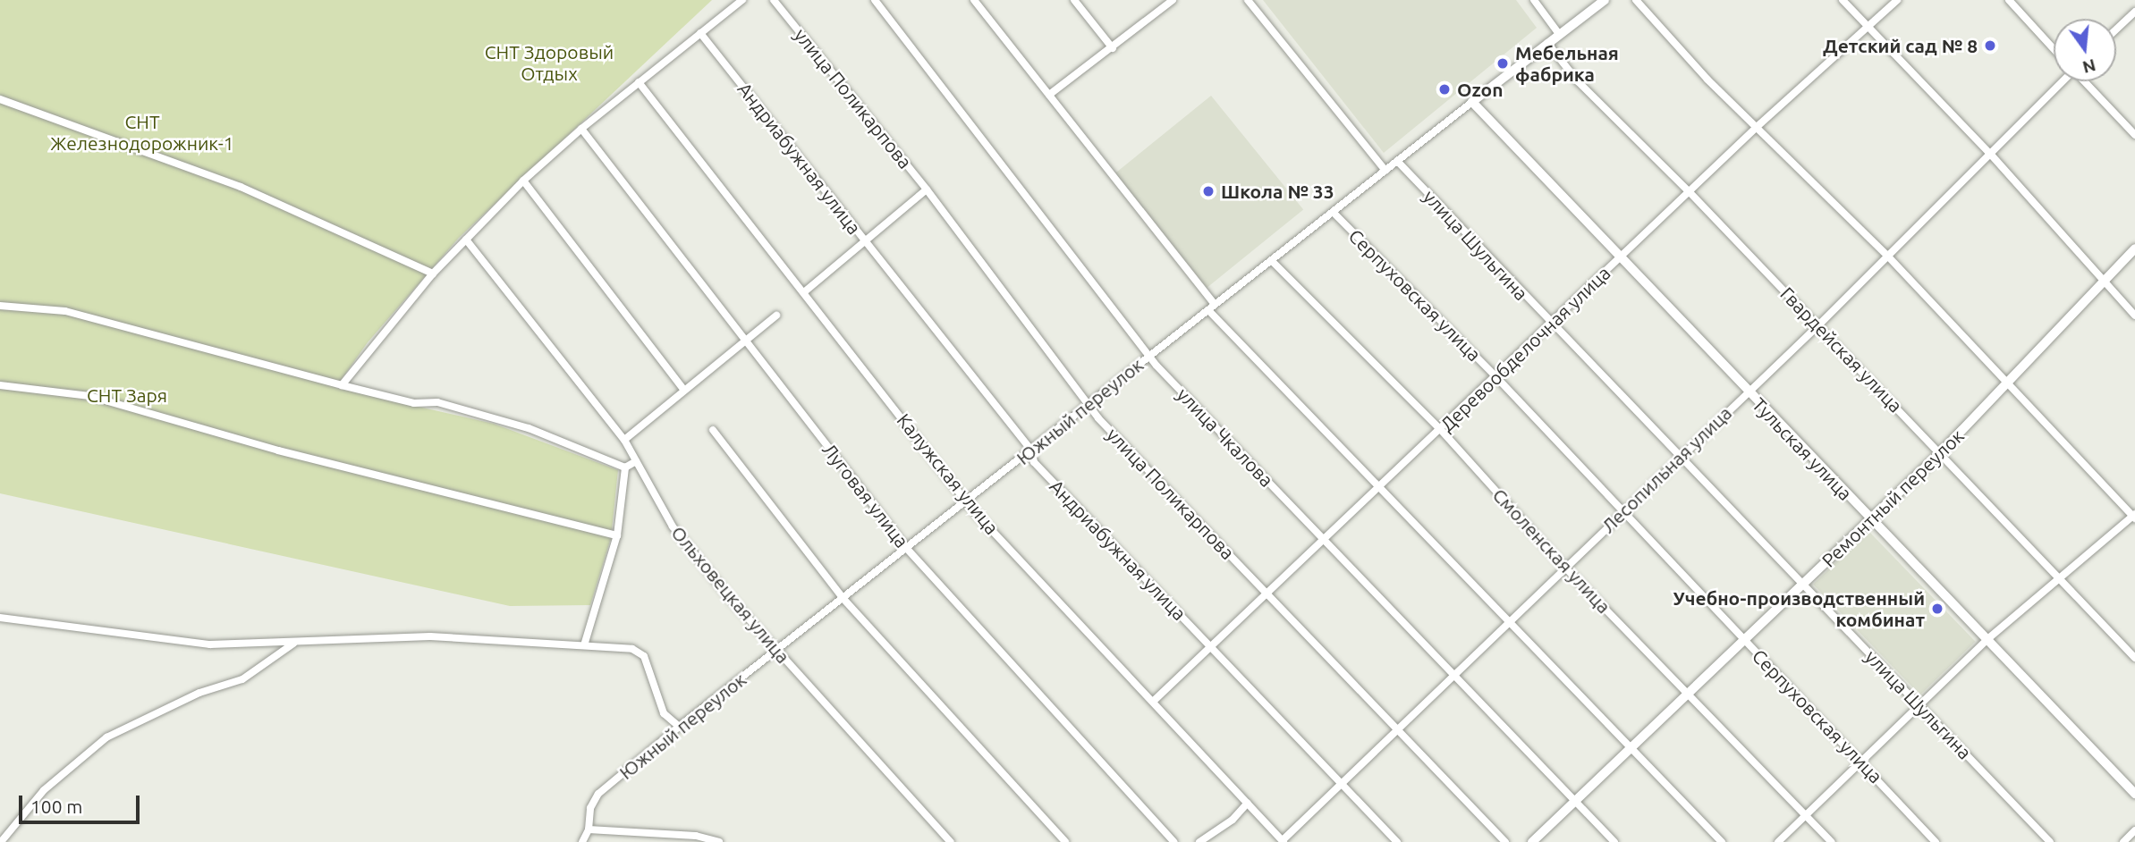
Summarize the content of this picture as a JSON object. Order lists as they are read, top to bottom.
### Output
{
  "streets": {
    "main road": ["Южный переулок", "Тульская улица", "Ремонтный переулок"],
    "street": [
      "улица Поликарпова",
      "Андриабужная улица",
      "улица Шульгина",
      "Серпуховская улица",
      "Деревообделочная улица",
      "Гвардейская улица",
      "улица Чкалова",
      "Лесопильная улица",
      "Калужская улица",
      "Луговая улица",
      "Смоленская улица",
      "Ольховецкая улица"
    ]
  },
  "crossings": [
    ["улица Поликарпова", "Деревообделочная улица"],
    ["улица Поликарпова", "Южный переулок"],
    ["улица Поликарпова", "Лесопильная улица"],
    ["Андриабужная улица", "Деревообделочная улица"],
    ["Андриабужная улица", "Южный переулок"],
    ["Андриабужная улица", "Лесопильная улица"],
    ["улица Шульгина", "Деревообделочная улица"],
    ["улица Шульгина", "Южный переулок"],
    ["улица Шульгина", "Лесопильная улица"],
    ["улица Шульгина", "Ремонтный переулок"],
    ["Серпуховская улица", "Деревообделочная улица"],
    ["Серпуховская улица", "Южный переулок"],
    ["Серпуховская улица", "Лесопильная улица"],
    ["Серпуховская улица", "Ремонтный переулок"],
    ["Деревообделочная улица", "Гвардейская улица"],
    ["Деревообделочная улица", "улица Чкалова"],
    ["Деревообделочная улица", "Тульская улица"],
    ["Деревообделочная улица", "Калужская улица"],
    ["Деревообделочная улица", "Смоленская улица"],
    ["Гвардейская улица", "Южный переулок"],
    ["Гвардейская улица", "Лесопильная улица"],
    ["Гвардейская улица", "Ремонтный переулок"],
    ["Южный переулок", "улица Чкалова"],
    ["Южный переулок", "Тульская улица"],
    ["Южный переулок", "Калужская улица"],
    ["Южный переулок", "Луговая улица"],
    ["Южный переулок", "Смоленская улица"],
    ["Южный переулок", "Ольховецкая улица"],
    ["улица Чкалова", "Лесопильная улица"],
    ["улица Чкалова", "Ремонтный переулок"],
    ["Тульская улица", "Лесопильная улица"],
    ["Тульская улица", "Ремонтный переулок"],
    ["Лесопильная улица", "Калужская улица"],
    ["Лесопильная улица", "Смоленская улица"],
    ["Ремонтный переулок", "Смоленская улица"]
  ],
  "parks": ["СНТ Здоровый Отдых", "СНТ Железнодорожник-1", "СНТ Заря"],
  "places": [
    "Детский сад № 8",
    "Мебельная фабрика",
    "Ozon",
    "Школа № 33",
    "Учебно-производственный комбинат"
  ],
  "scale_bar": "100 m",
  "north": "bottom"
}
